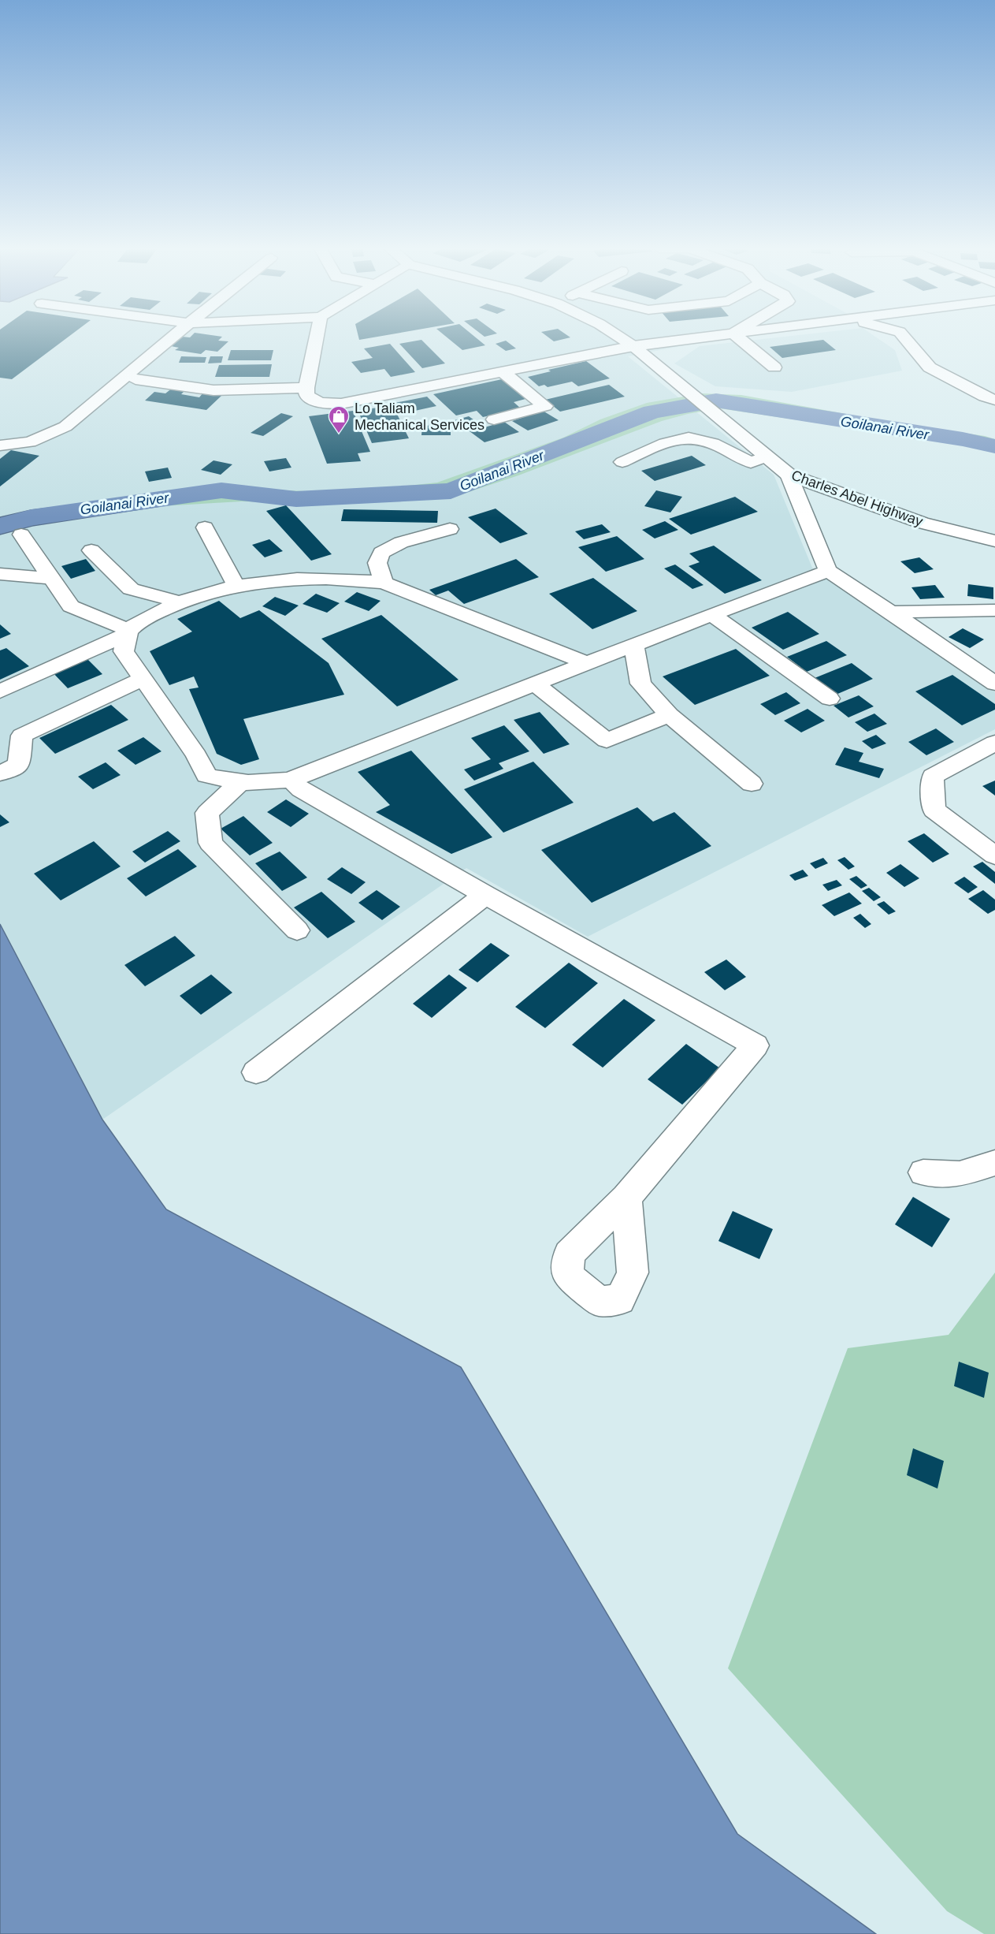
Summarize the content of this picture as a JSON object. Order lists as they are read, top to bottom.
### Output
{
  "streets": {
    "street": ["Charles Abel Highway"]
  },
  "water": ["Goilanai River"],
  "places": {
    "shop": ["Lo Taliam Mechanical Services"]
  }
}
